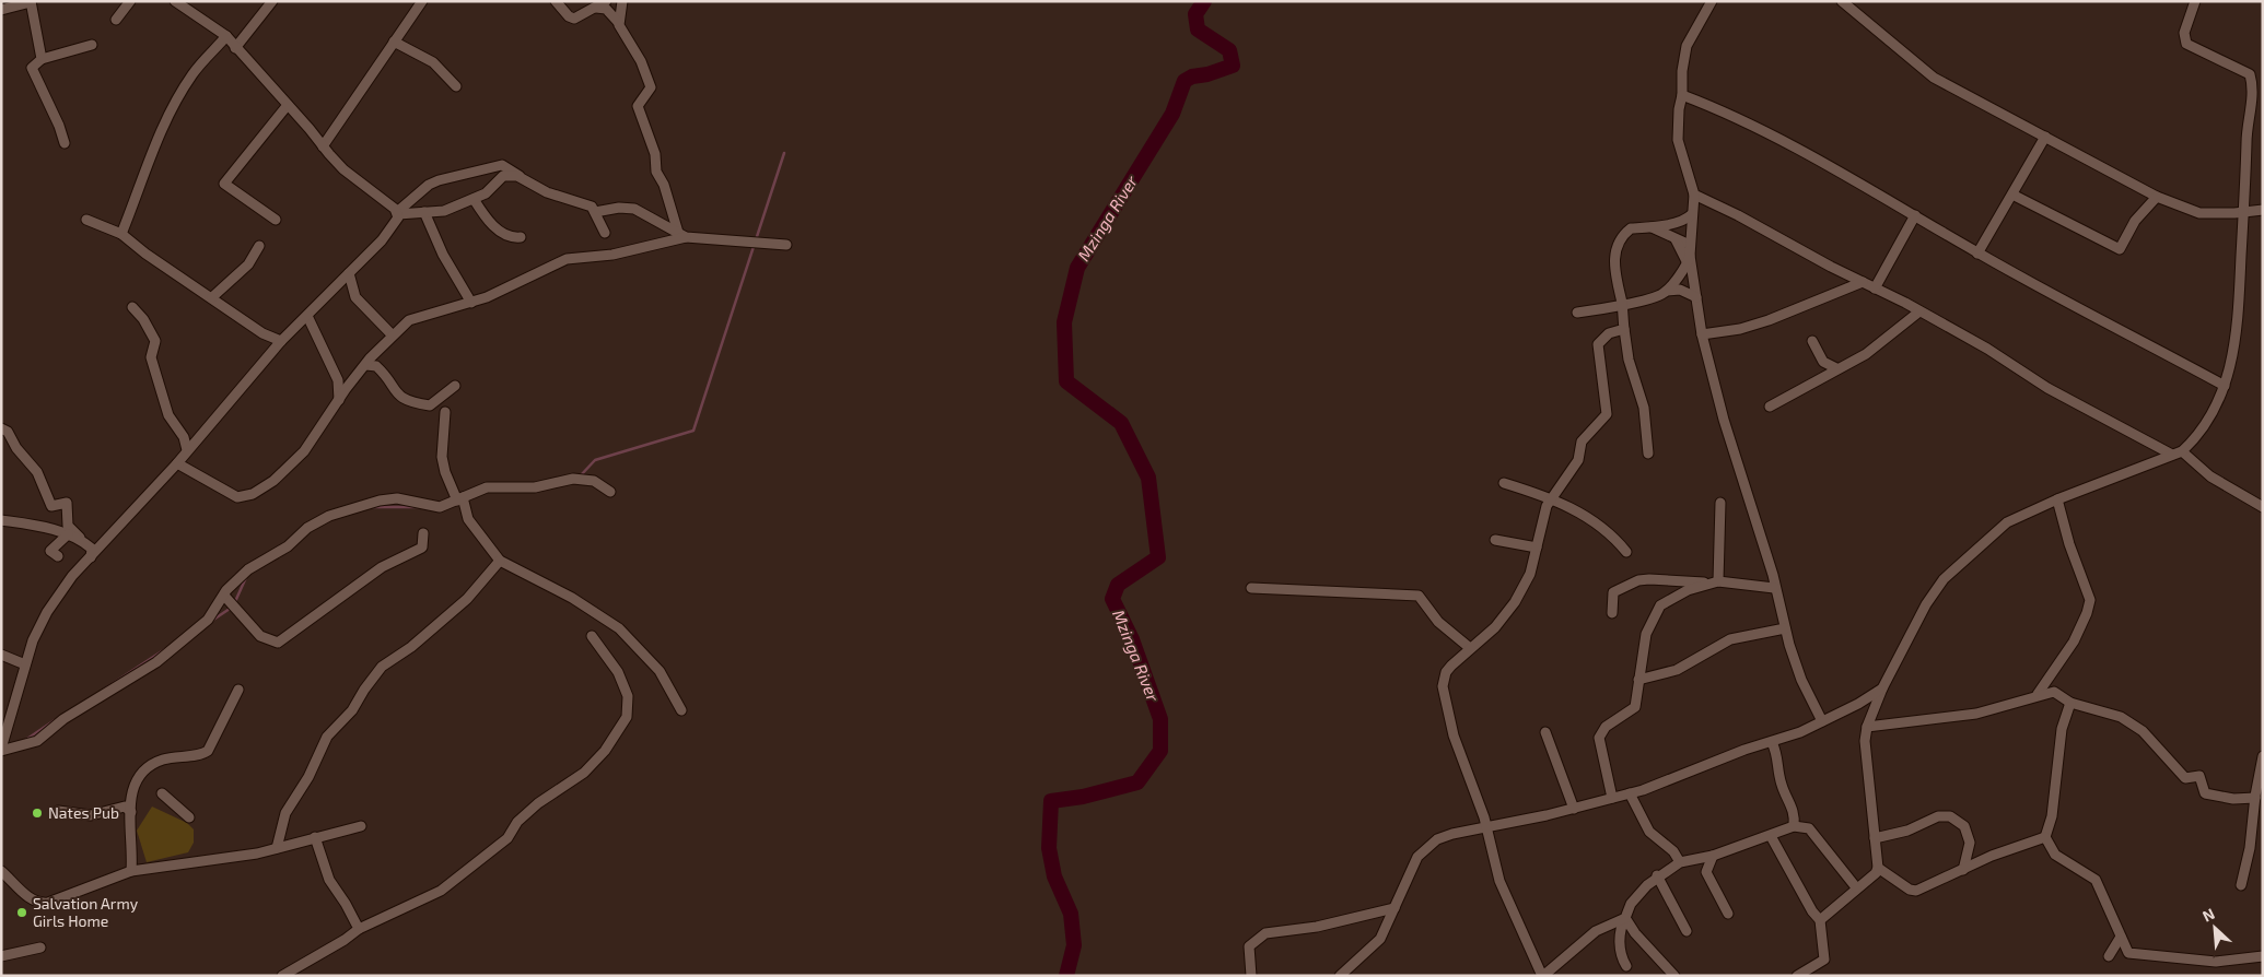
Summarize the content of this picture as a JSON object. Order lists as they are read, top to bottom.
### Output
{
  "water": ["Mzinga River"],
  "places": ["Nates Pub", "Salvation Army Girls Home"],
  "north": "top left"
}
